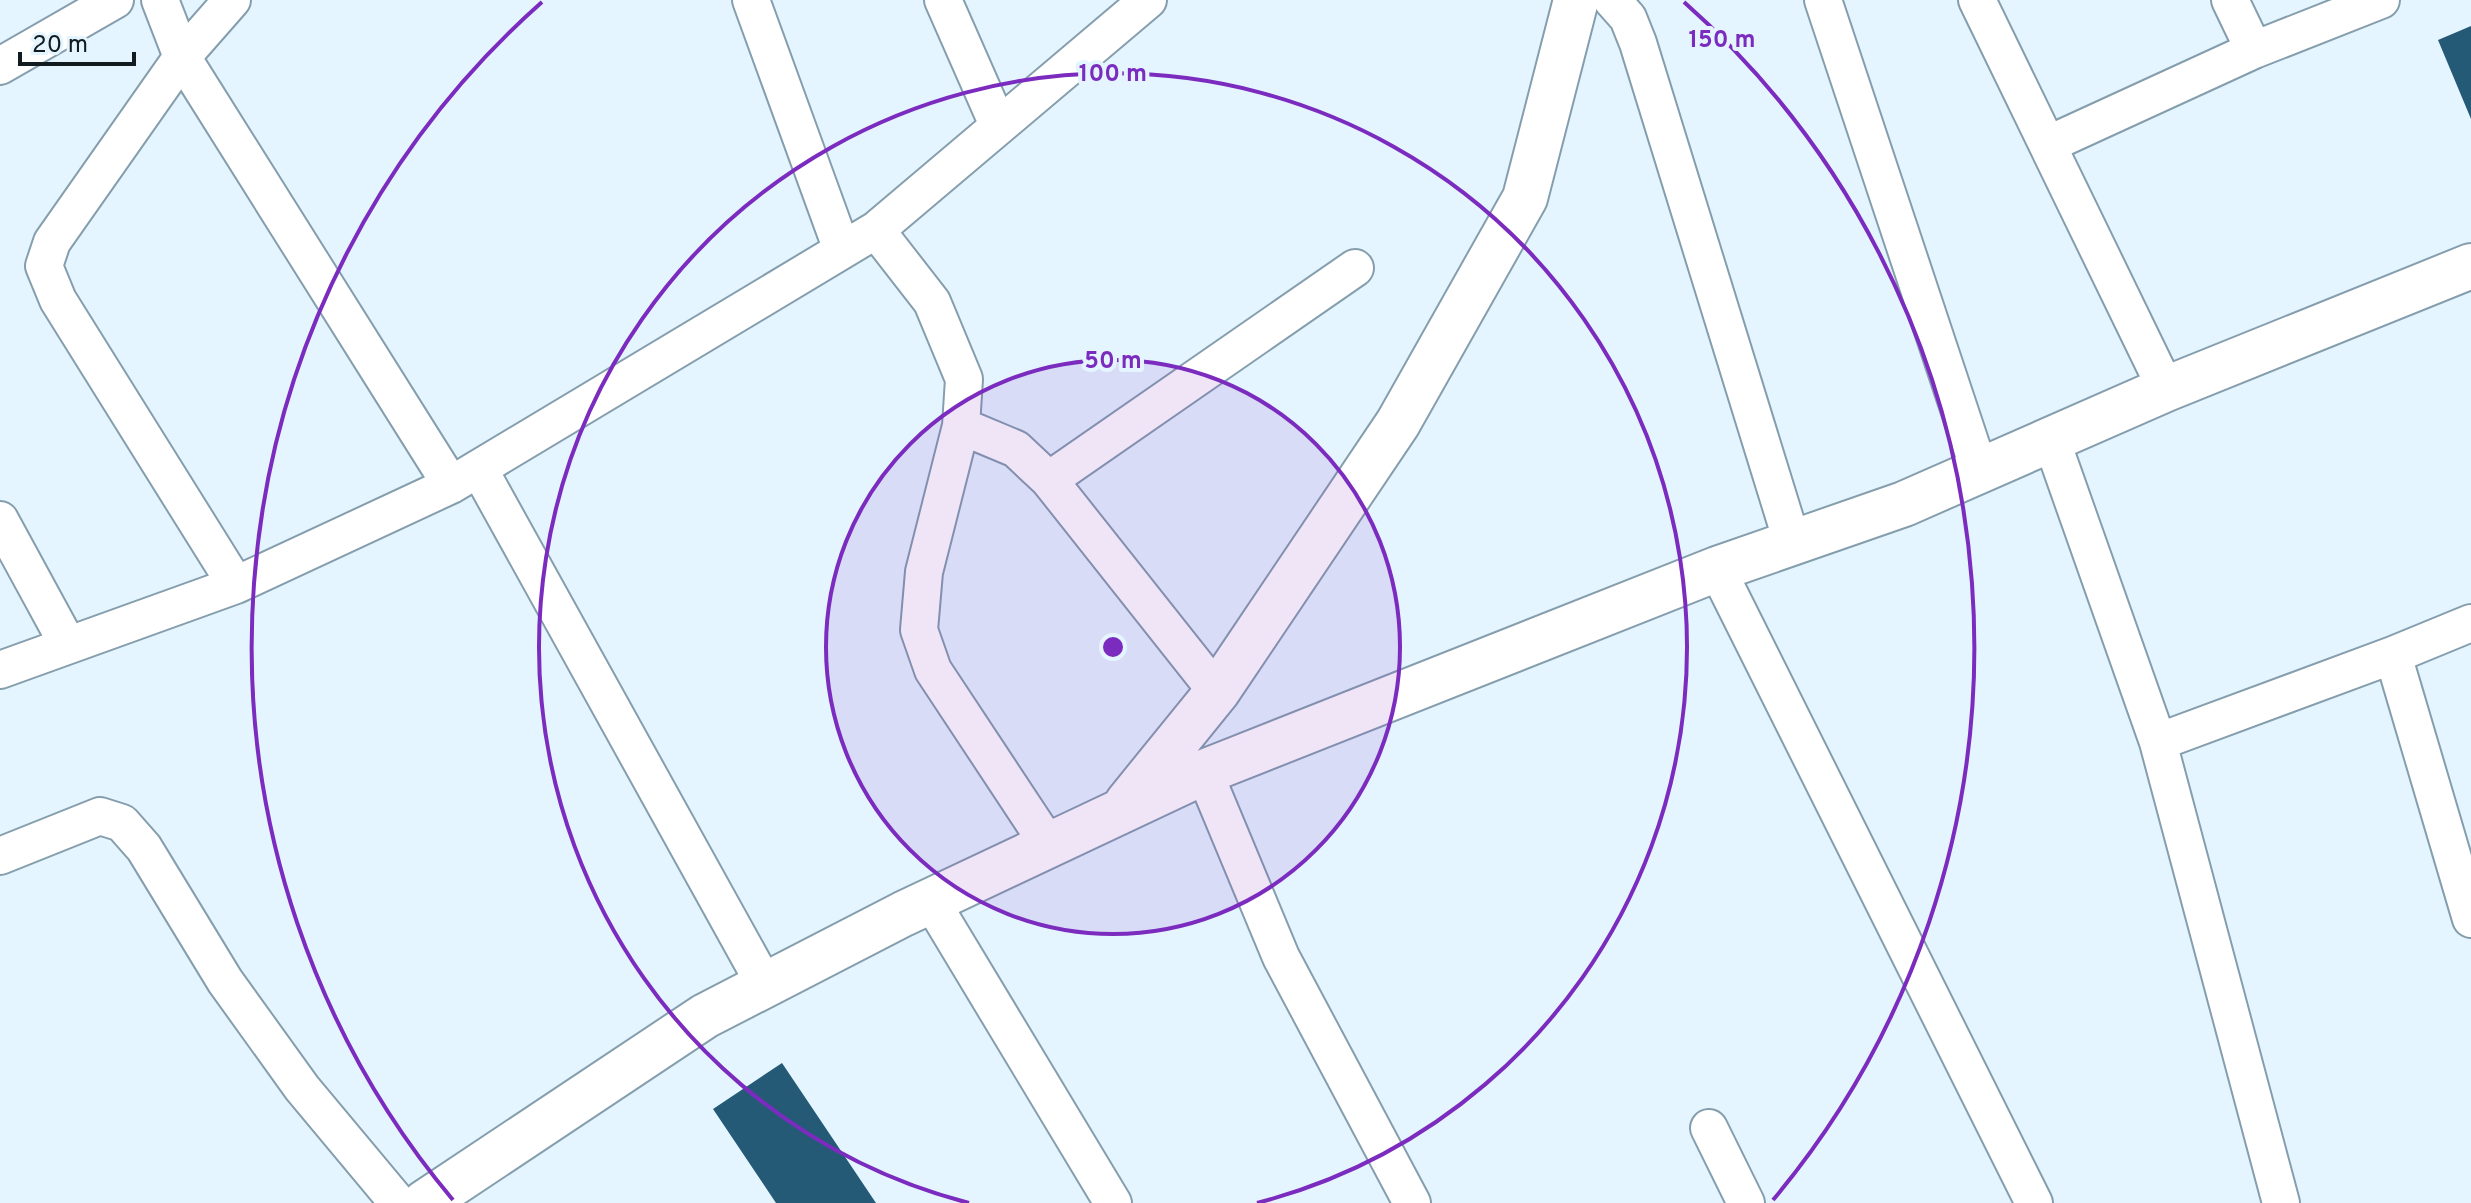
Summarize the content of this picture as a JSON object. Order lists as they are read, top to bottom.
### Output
{
  "scale_bar": "20 m",
  "rings": ["150 m", "100 m", "50 m"]
}
